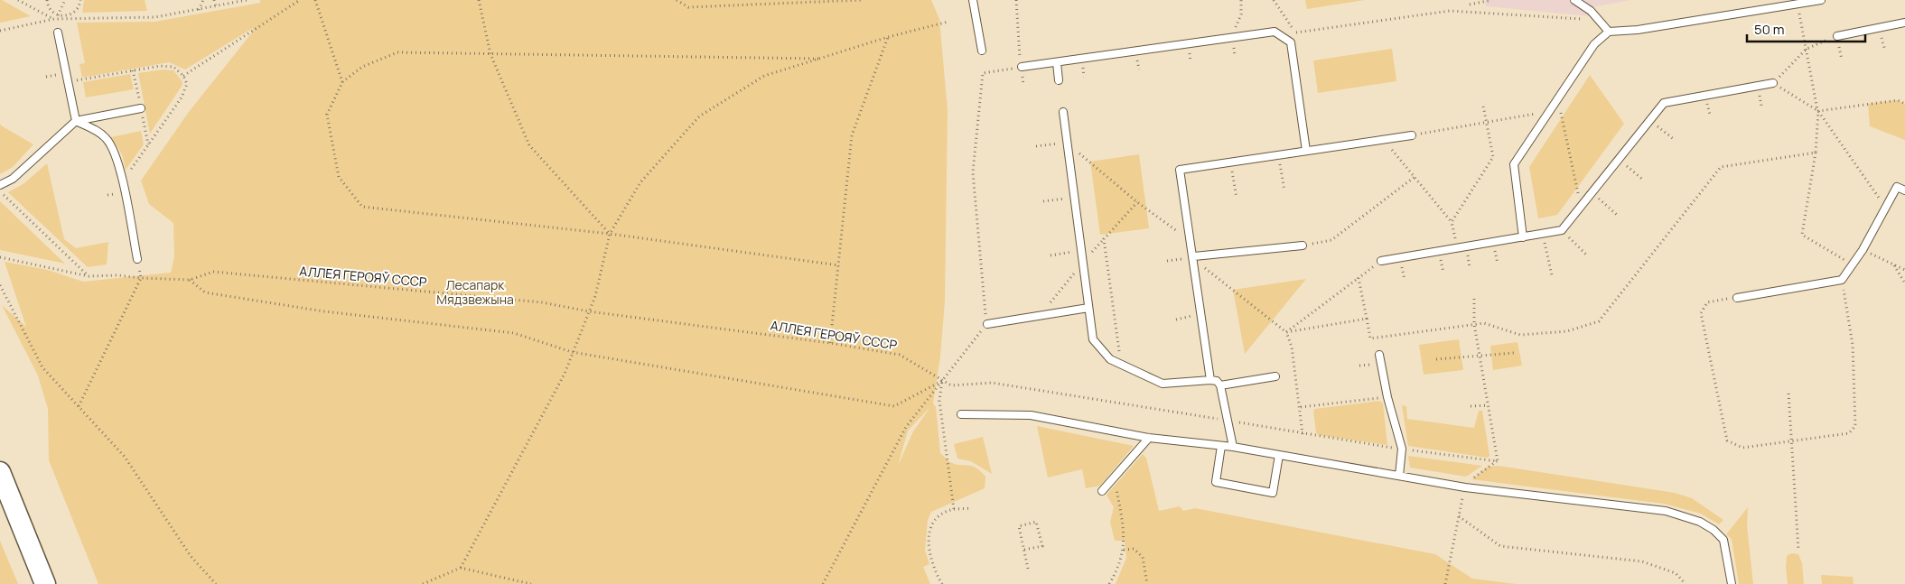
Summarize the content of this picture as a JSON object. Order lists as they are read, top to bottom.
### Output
{
  "streets": {
    "path": ["АЛЛЕЯ ГЕРОЯЎ СССР"]
  },
  "parks": ["Лесапарк Мядзвежына"],
  "scale_bar": "50 m"
}
